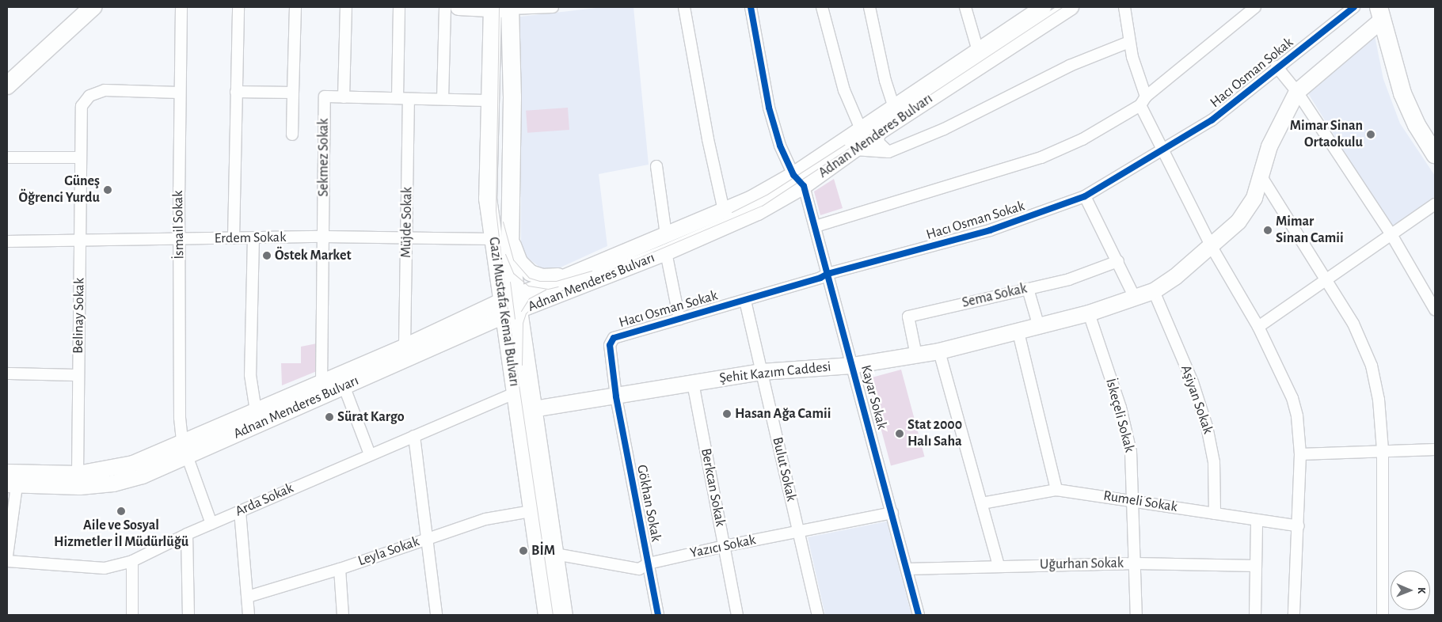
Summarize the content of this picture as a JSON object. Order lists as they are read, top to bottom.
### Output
{
  "streets": {
    "main road": ["Adnan Menderes Bulvarı", "Gazi Mustafa Kemal Bulvarı", "Şehit Kazım Caddesi"],
    "street": [
      "Hacı Osman Sokak",
      "Sekmez Sokak",
      "Müjde Sokak",
      "İsmail Sokak",
      "Erdem Sokak",
      "Sema Sokak",
      "Belinay Sokak",
      "Kayar Sokak",
      "Aşiyan Sokak",
      "İskeçeli Sokak",
      "Bulut Sokak",
      "Berkcan Sokak",
      "Arda Sokak",
      "Rumeli Sokak",
      "Gökhan Sokak",
      "Yazıcı Sokak",
      "Leyla Sokak",
      "Uğurhan Sokak"
    ]
  },
  "crossings": [
    ["Hacı Osman Sokak", "Şehit Kazım Caddesi"],
    ["Hacı Osman Sokak", "Kayar Sokak"],
    ["Hacı Osman Sokak", "Bulut Sokak"],
    ["Hacı Osman Sokak", "Gökhan Sokak"],
    ["Adnan Menderes Bulvarı", "Sekmez Sokak"],
    ["Adnan Menderes Bulvarı", "Müjde Sokak"],
    ["Adnan Menderes Bulvarı", "İsmail Sokak"],
    ["Adnan Menderes Bulvarı", "Gazi Mustafa Kemal Bulvarı"],
    ["Adnan Menderes Bulvarı", "Belinay Sokak"],
    ["Adnan Menderes Bulvarı", "Kayar Sokak"],
    ["Sekmez Sokak", "Müjde Sokak"],
    ["Sekmez Sokak", "Erdem Sokak"],
    ["Sekmez Sokak", "Gazi Mustafa Kemal Bulvarı"],
    ["Müjde Sokak", "Erdem Sokak"],
    ["İsmail Sokak", "Erdem Sokak"],
    ["İsmail Sokak", "Belinay Sokak"],
    ["İsmail Sokak", "Arda Sokak"],
    ["Erdem Sokak", "Gazi Mustafa Kemal Bulvarı"],
    ["Erdem Sokak", "Belinay Sokak"],
    ["Sema Sokak", "Şehit Kazım Caddesi"],
    ["Gazi Mustafa Kemal Bulvarı", "Şehit Kazım Caddesi"],
    ["Gazi Mustafa Kemal Bulvarı", "Arda Sokak"],
    ["Gazi Mustafa Kemal Bulvarı", "Yazıcı Sokak"],
    ["Gazi Mustafa Kemal Bulvarı", "Leyla Sokak"],
    ["Şehit Kazım Caddesi", "Kayar Sokak"],
    ["Şehit Kazım Caddesi", "Aşiyan Sokak"],
    ["Şehit Kazım Caddesi", "İskeçeli Sokak"],
    ["Şehit Kazım Caddesi", "Bulut Sokak"],
    ["Şehit Kazım Caddesi", "Berkcan Sokak"],
    ["Şehit Kazım Caddesi", "Gökhan Sokak"],
    ["Kayar Sokak", "Yazıcı Sokak"],
    ["Kayar Sokak", "Uğurhan Sokak"],
    ["Aşiyan Sokak", "Rumeli Sokak"],
    ["İskeçeli Sokak", "Rumeli Sokak"],
    ["İskeçeli Sokak", "Uğurhan Sokak"],
    ["Bulut Sokak", "Yazıcı Sokak"],
    ["Berkcan Sokak", "Yazıcı Sokak"],
    ["Gökhan Sokak", "Yazıcı Sokak"]
  ],
  "places": [
    "Mimar Sinan Ortaokulu",
    "Güneş Öğrenci Yurdu",
    "Mimar Sinan Camii",
    "Östek Market",
    "Hasan Ağa Camii",
    "Sürat Kargo",
    "Stat 2000 Halı Saha",
    "Aile ve Sosyal Hizmetler İl Müdürlüğü",
    "BİM"
  ],
  "north": "right"
}
